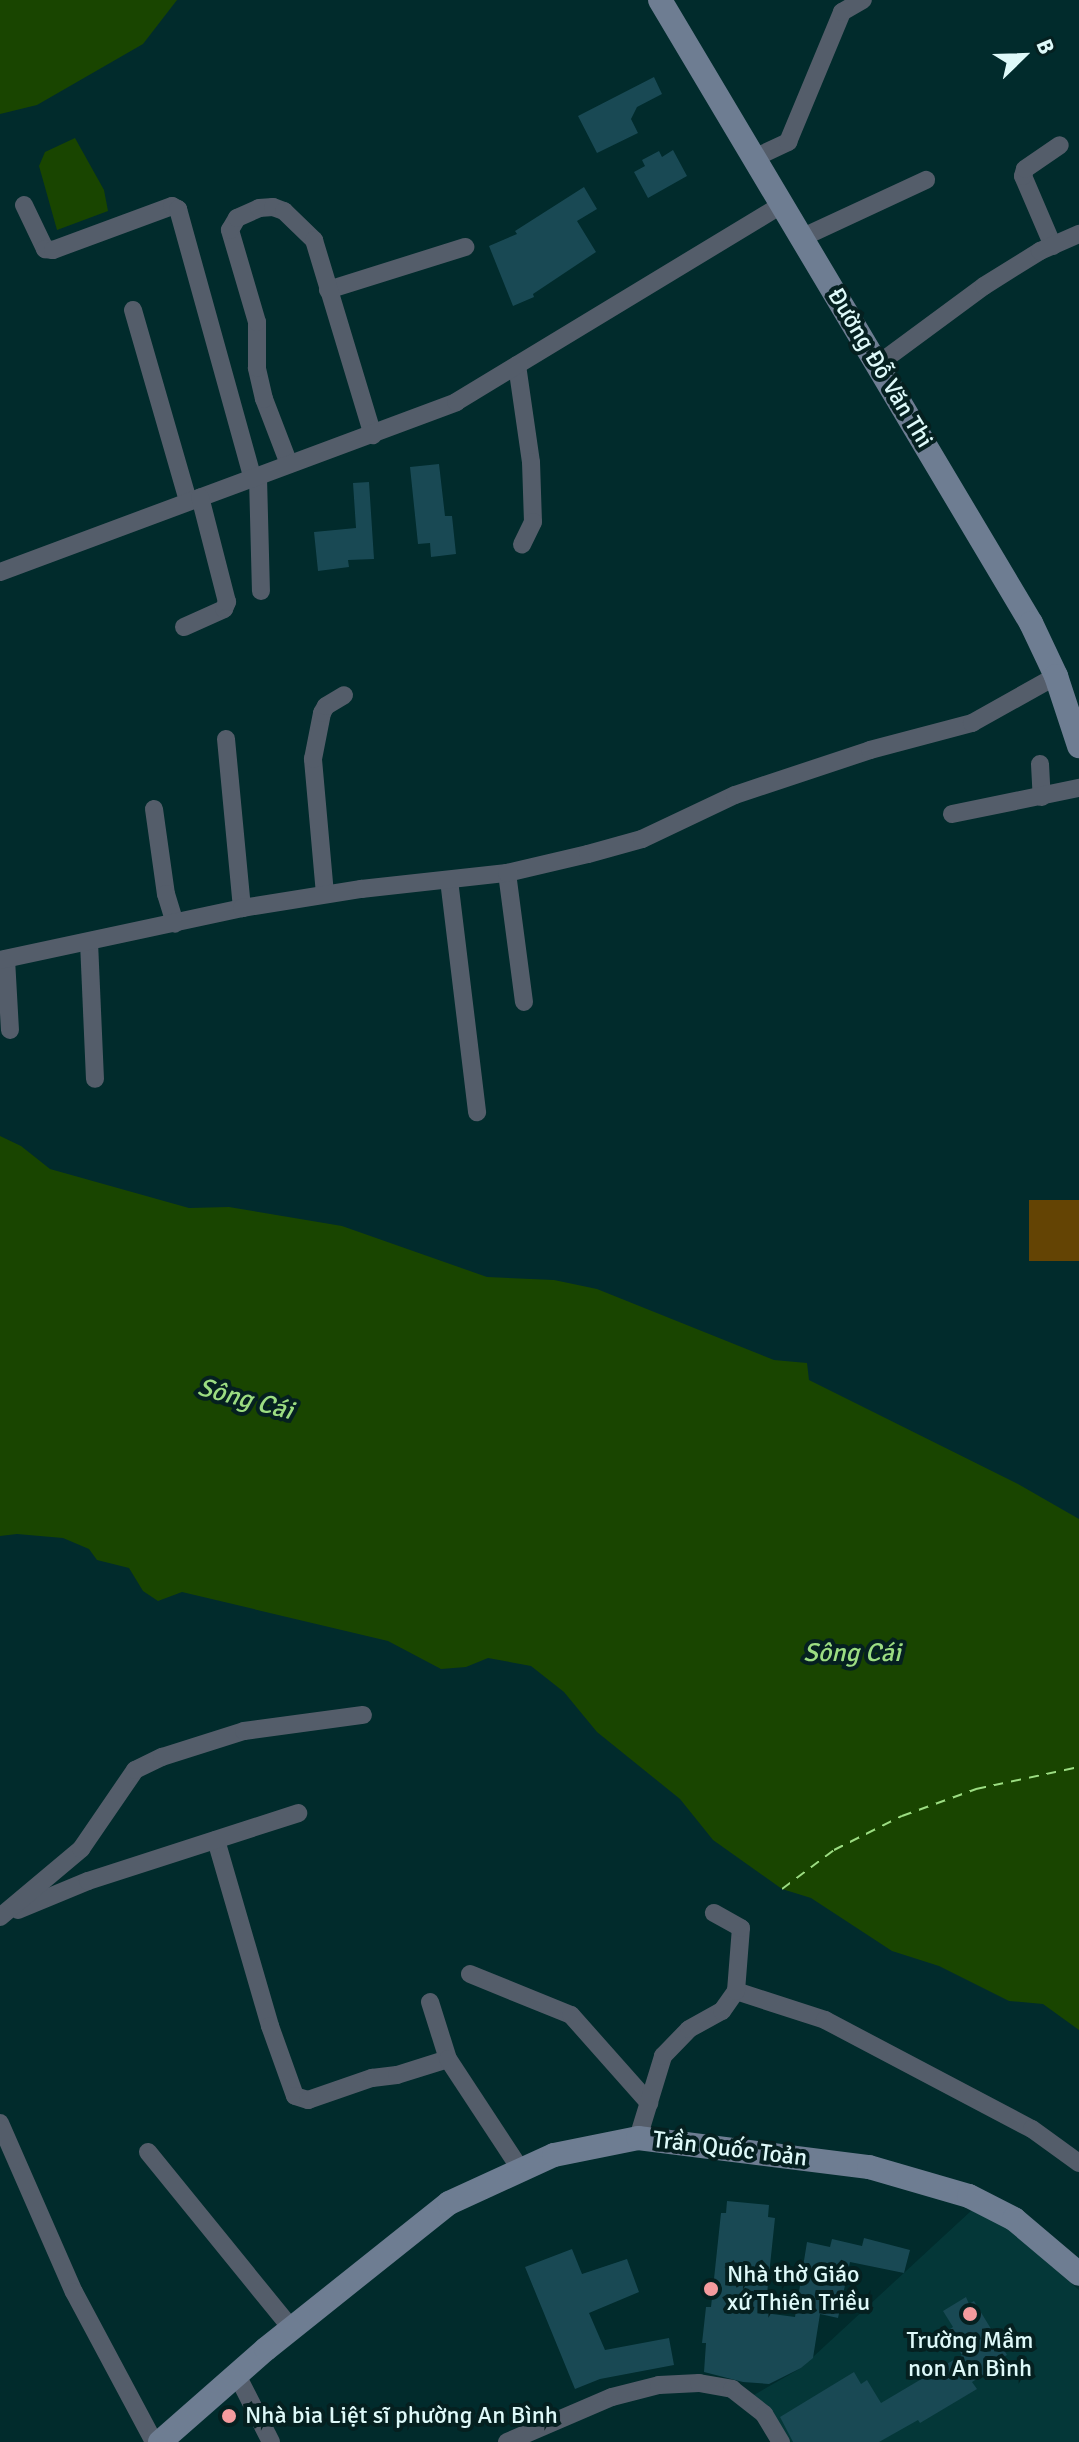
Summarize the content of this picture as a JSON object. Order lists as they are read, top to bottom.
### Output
{
  "streets": {
    "main road": ["Đường Đỗ Văn Thi", "Trần Quốc Toản"]
  },
  "water": ["Sông Cái"],
  "places": ["Nhà thờ Giáo xứ Thiên Triều", "Trường Mầm non An Bình", "Nhà bia Liệt sĩ phường An Bình"],
  "north": "top right"
}
